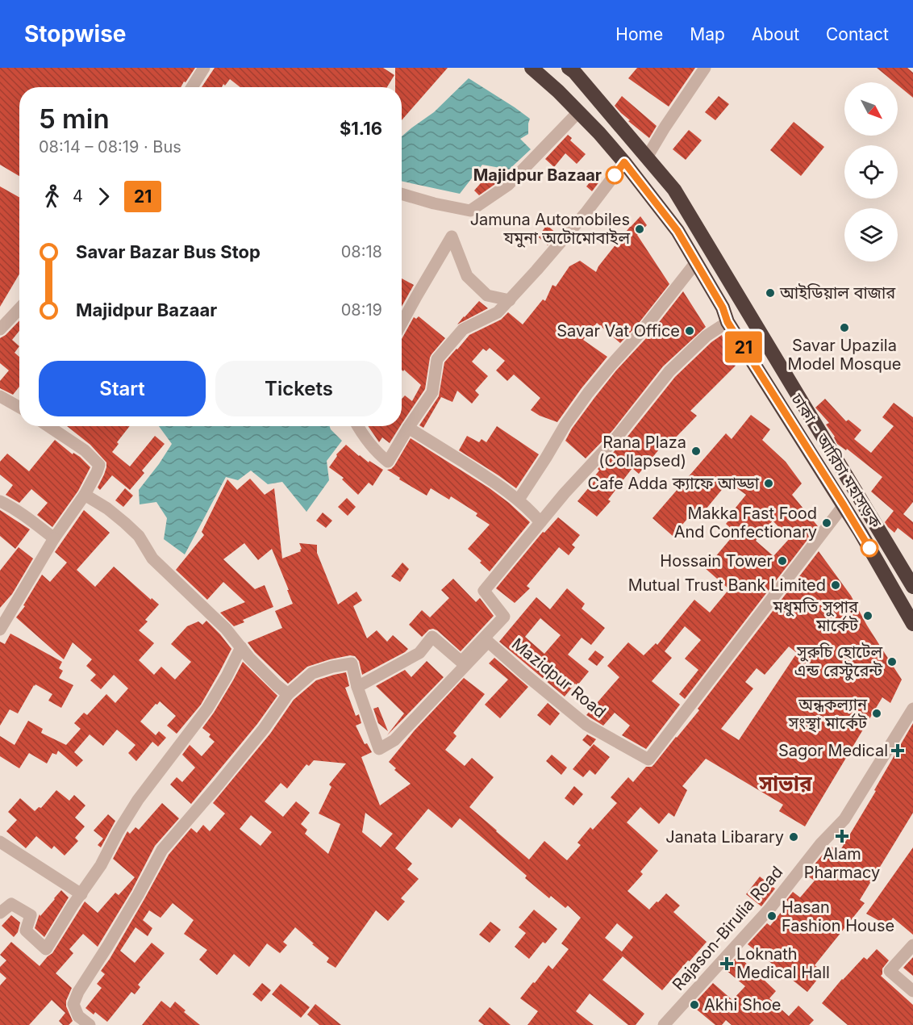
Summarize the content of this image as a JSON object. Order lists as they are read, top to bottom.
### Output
{
  "streets": {
    "highway": ["ঢাকা - আরিচা মহাসড়ক"],
    "street": ["Mazidpur Road", "Rajason-Birulia Road"]
  },
  "crossings": [
    ["ঢাকা - আরিচা মহাসড়ক", "Mazidpur Road"]
  ],
  "districts": ["সাভার"],
  "places": {
    "other": [
      "Majidpur Bazaar",
      "Jamuna Automobiles যমুনা অটোমোবাইল",
      "আইডিয়াল বাজার",
      "Savar Upazila Model Mosque",
      "Savar Vat Office",
      "Rana Plaza (Collapsed)",
      "Cafe Adda ক্যাফে আড্ডা",
      "Makka Fast Food And Confectionary",
      "Hossain Tower",
      "Mutual Trust Bank Limited",
      "মধুমতি সুপার মার্কেট",
      "সুরুচি হোটেল এন্ড রেস্টুরেন্ট",
      "অন্ধকল্যান সংস্থা মার্কেট",
      "Janata Libarary",
      "Hasan Fashion House",
      "Akhi Shoe"
    ],
    "health": ["Sagor Medical", "Alam Pharmacy", "Loknath Medical Hall"]
  },
  "lines": ["bus line 21"],
  "north": "bottom right",
  "page": {
    "header": "Stopwise",
    "nav": [
      "Home",
      "Map",
      "About",
      "Contact"
    ],
    "on_map": "21",
    "heading": ["5 min", "08:14 – 08:19 · Bus", "$1.16"],
    "legs": ["4", "21"],
    "list": [
      {
        "name": "Savar Bazar Bus Stop",
        "value": "08:18"
      },
      {
        "name": "Majidpur Bazaar",
        "value": "08:19"
      }
    ],
    "buttons": ["Start", "Tickets"]
  }
}
